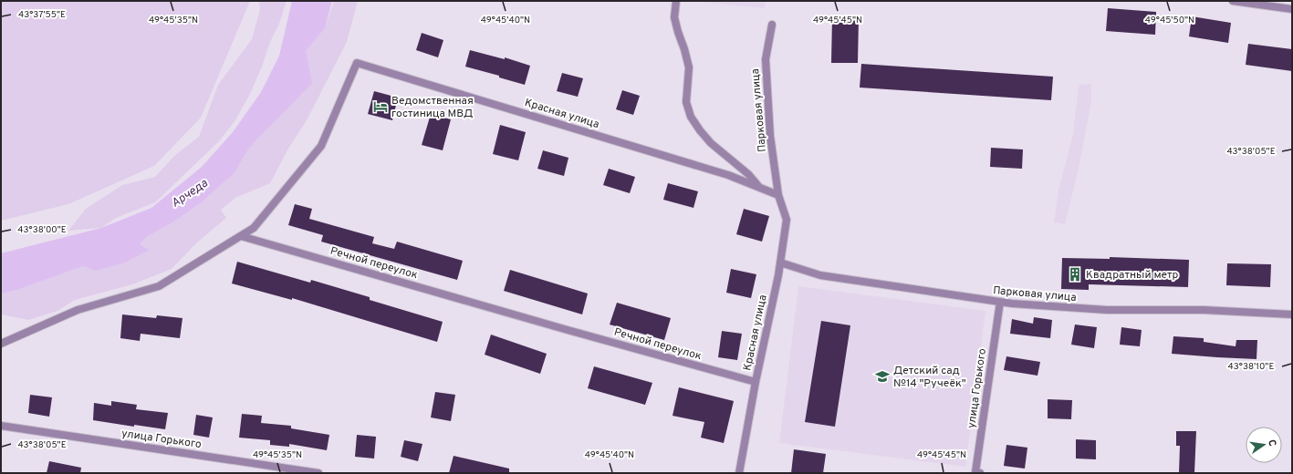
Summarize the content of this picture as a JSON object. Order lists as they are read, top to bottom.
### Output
{
  "streets": {
    "street": [
      "Парковая улица",
      "Красная улица",
      "Речной переулок",
      "улица Горького"
    ]
  },
  "crossings": [
    ["Парковая улица", "Красная улица"],
    ["Парковая улица", "улица Горького"],
    ["Красная улица", "Речной переулок"]
  ],
  "water": ["Арчеда"],
  "places": {
    "hotel": ["Ведомственная гостиница МВД"],
    "building": ["Квадратный метр"],
    "school or university": ["Детский сад №14 \"Ручеёк\""]
  },
  "north": "right",
  "coordinates": [
    "43°37'55\"E",
    "49°45'35\"N",
    "49°45'40\"N",
    "49°45'45\"N",
    "49°45'50\"N",
    "43°38'05\"E",
    "43°38'00\"E",
    "43°38'10\"E"
  ]
}
